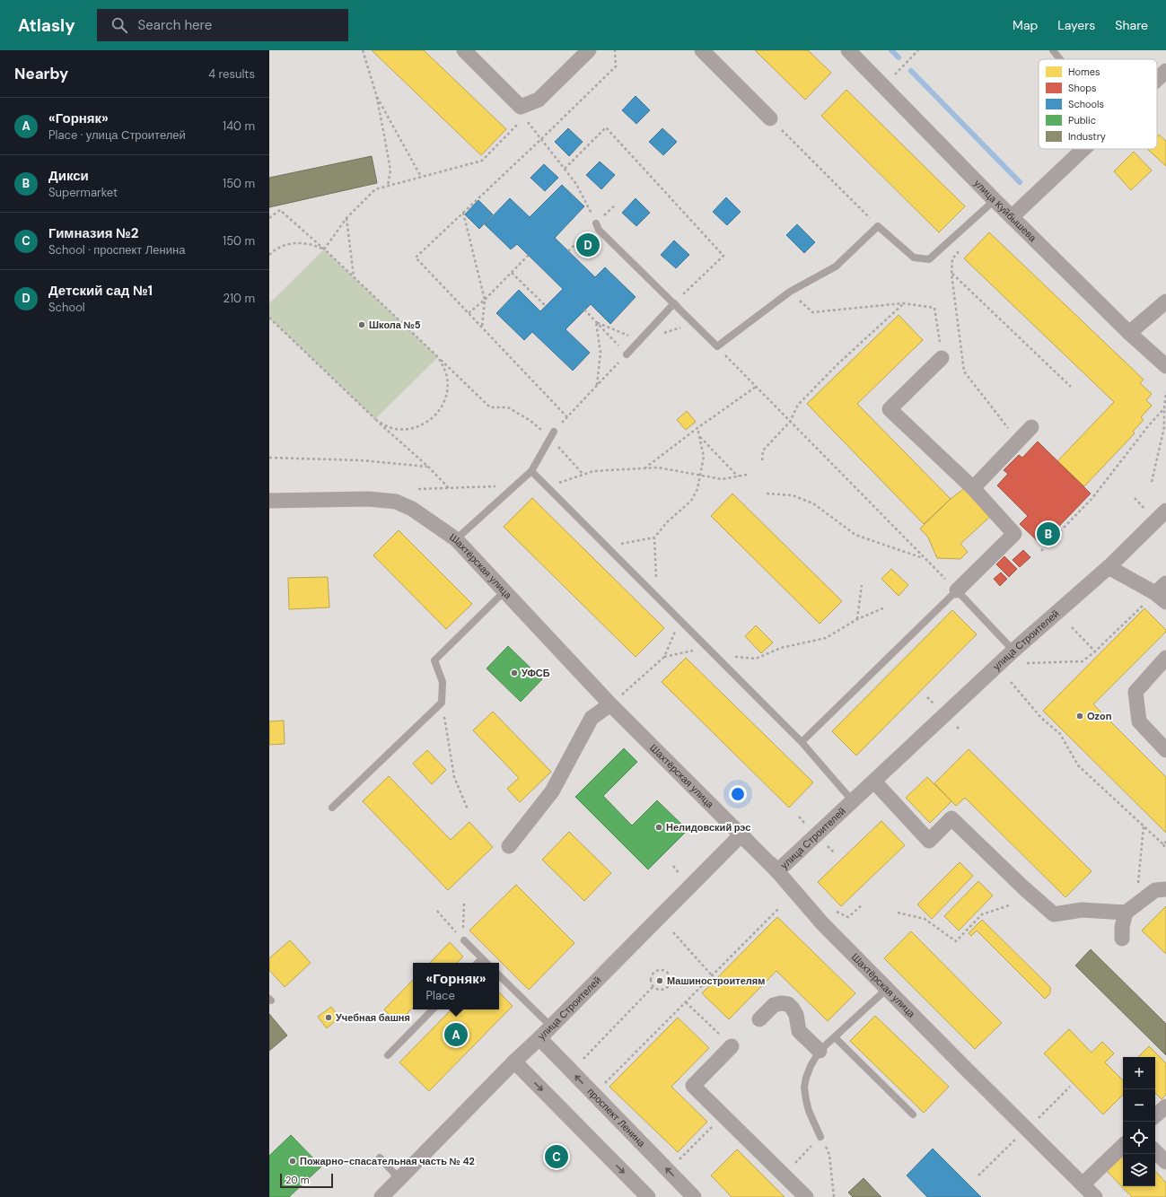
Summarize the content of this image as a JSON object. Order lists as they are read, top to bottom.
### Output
{
  "streets": {
    "street": [
      "улица Куйбышева",
      "Шахтёрская улица",
      "улица Строителей",
      "проспект Ленина"
    ]
  },
  "crossings": [
    ["Шахтёрская улица", "улица Строителей"],
    ["улица Строителей", "проспект Ленина"]
  ],
  "places": [
    "Школа №5",
    "УФСБ",
    "Ozon",
    "Нелидовский рэс",
    "Машиностроителям",
    "Учебная башня",
    "Пожарно-спасательная часть № 42"
  ],
  "legend": [
    "Homes",
    "Shops",
    "Schools",
    "Public",
    "Industry"
  ],
  "scale_bar": "20 m",
  "page": {
    "header": "Atlasly",
    "search": "Search here",
    "nav": ["Map", "Layers", "Share"],
    "heading": ["Nearby", "4 results"],
    "list": [
      {
        "mark": "A",
        "name": "«Горняк»",
        "note": "Place · улица Строителей",
        "value": "140 m"
      },
      {
        "mark": "B",
        "name": "Дикси",
        "note": "Supermarket",
        "value": "150 m"
      },
      {
        "mark": "C",
        "name": "Гимназия №2",
        "note": "School · проспект Ленина",
        "value": "150 m"
      },
      {
        "mark": "D",
        "name": "Детский сад №1",
        "note": "School",
        "value": "210 m"
      }
    ],
    "pins": [
      "D",
      "B",
      "A",
      "C"
    ],
    "popup": ["«Горняк»", "Place"],
    "map_buttons": ["+", "−"],
    "scale": "20 m"
  }
}
